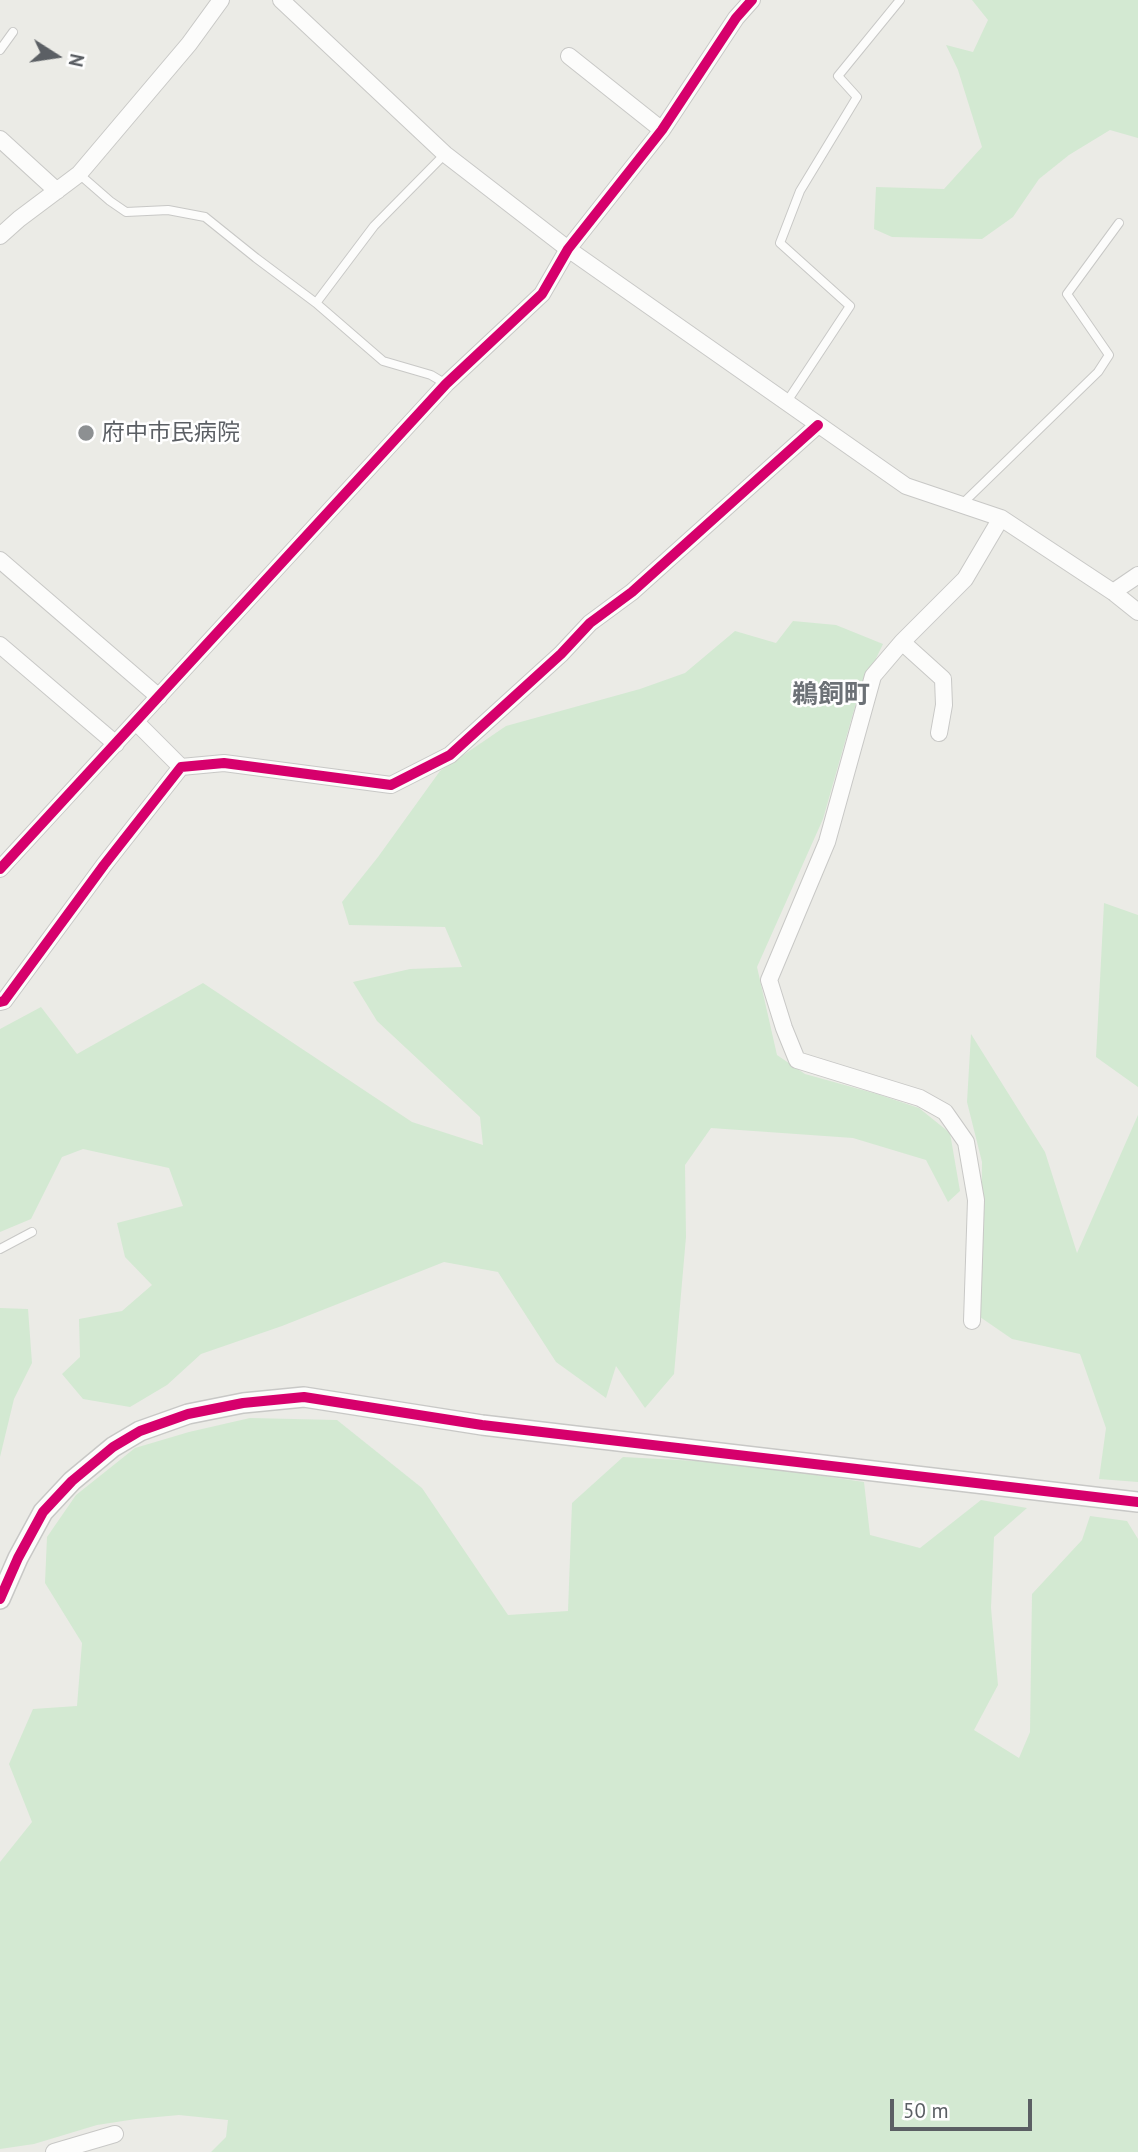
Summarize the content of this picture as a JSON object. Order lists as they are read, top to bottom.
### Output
{
  "districts": ["鵜飼町"],
  "places": ["府中市民病院"],
  "scale_bar": "50 m",
  "north": "right"
}
